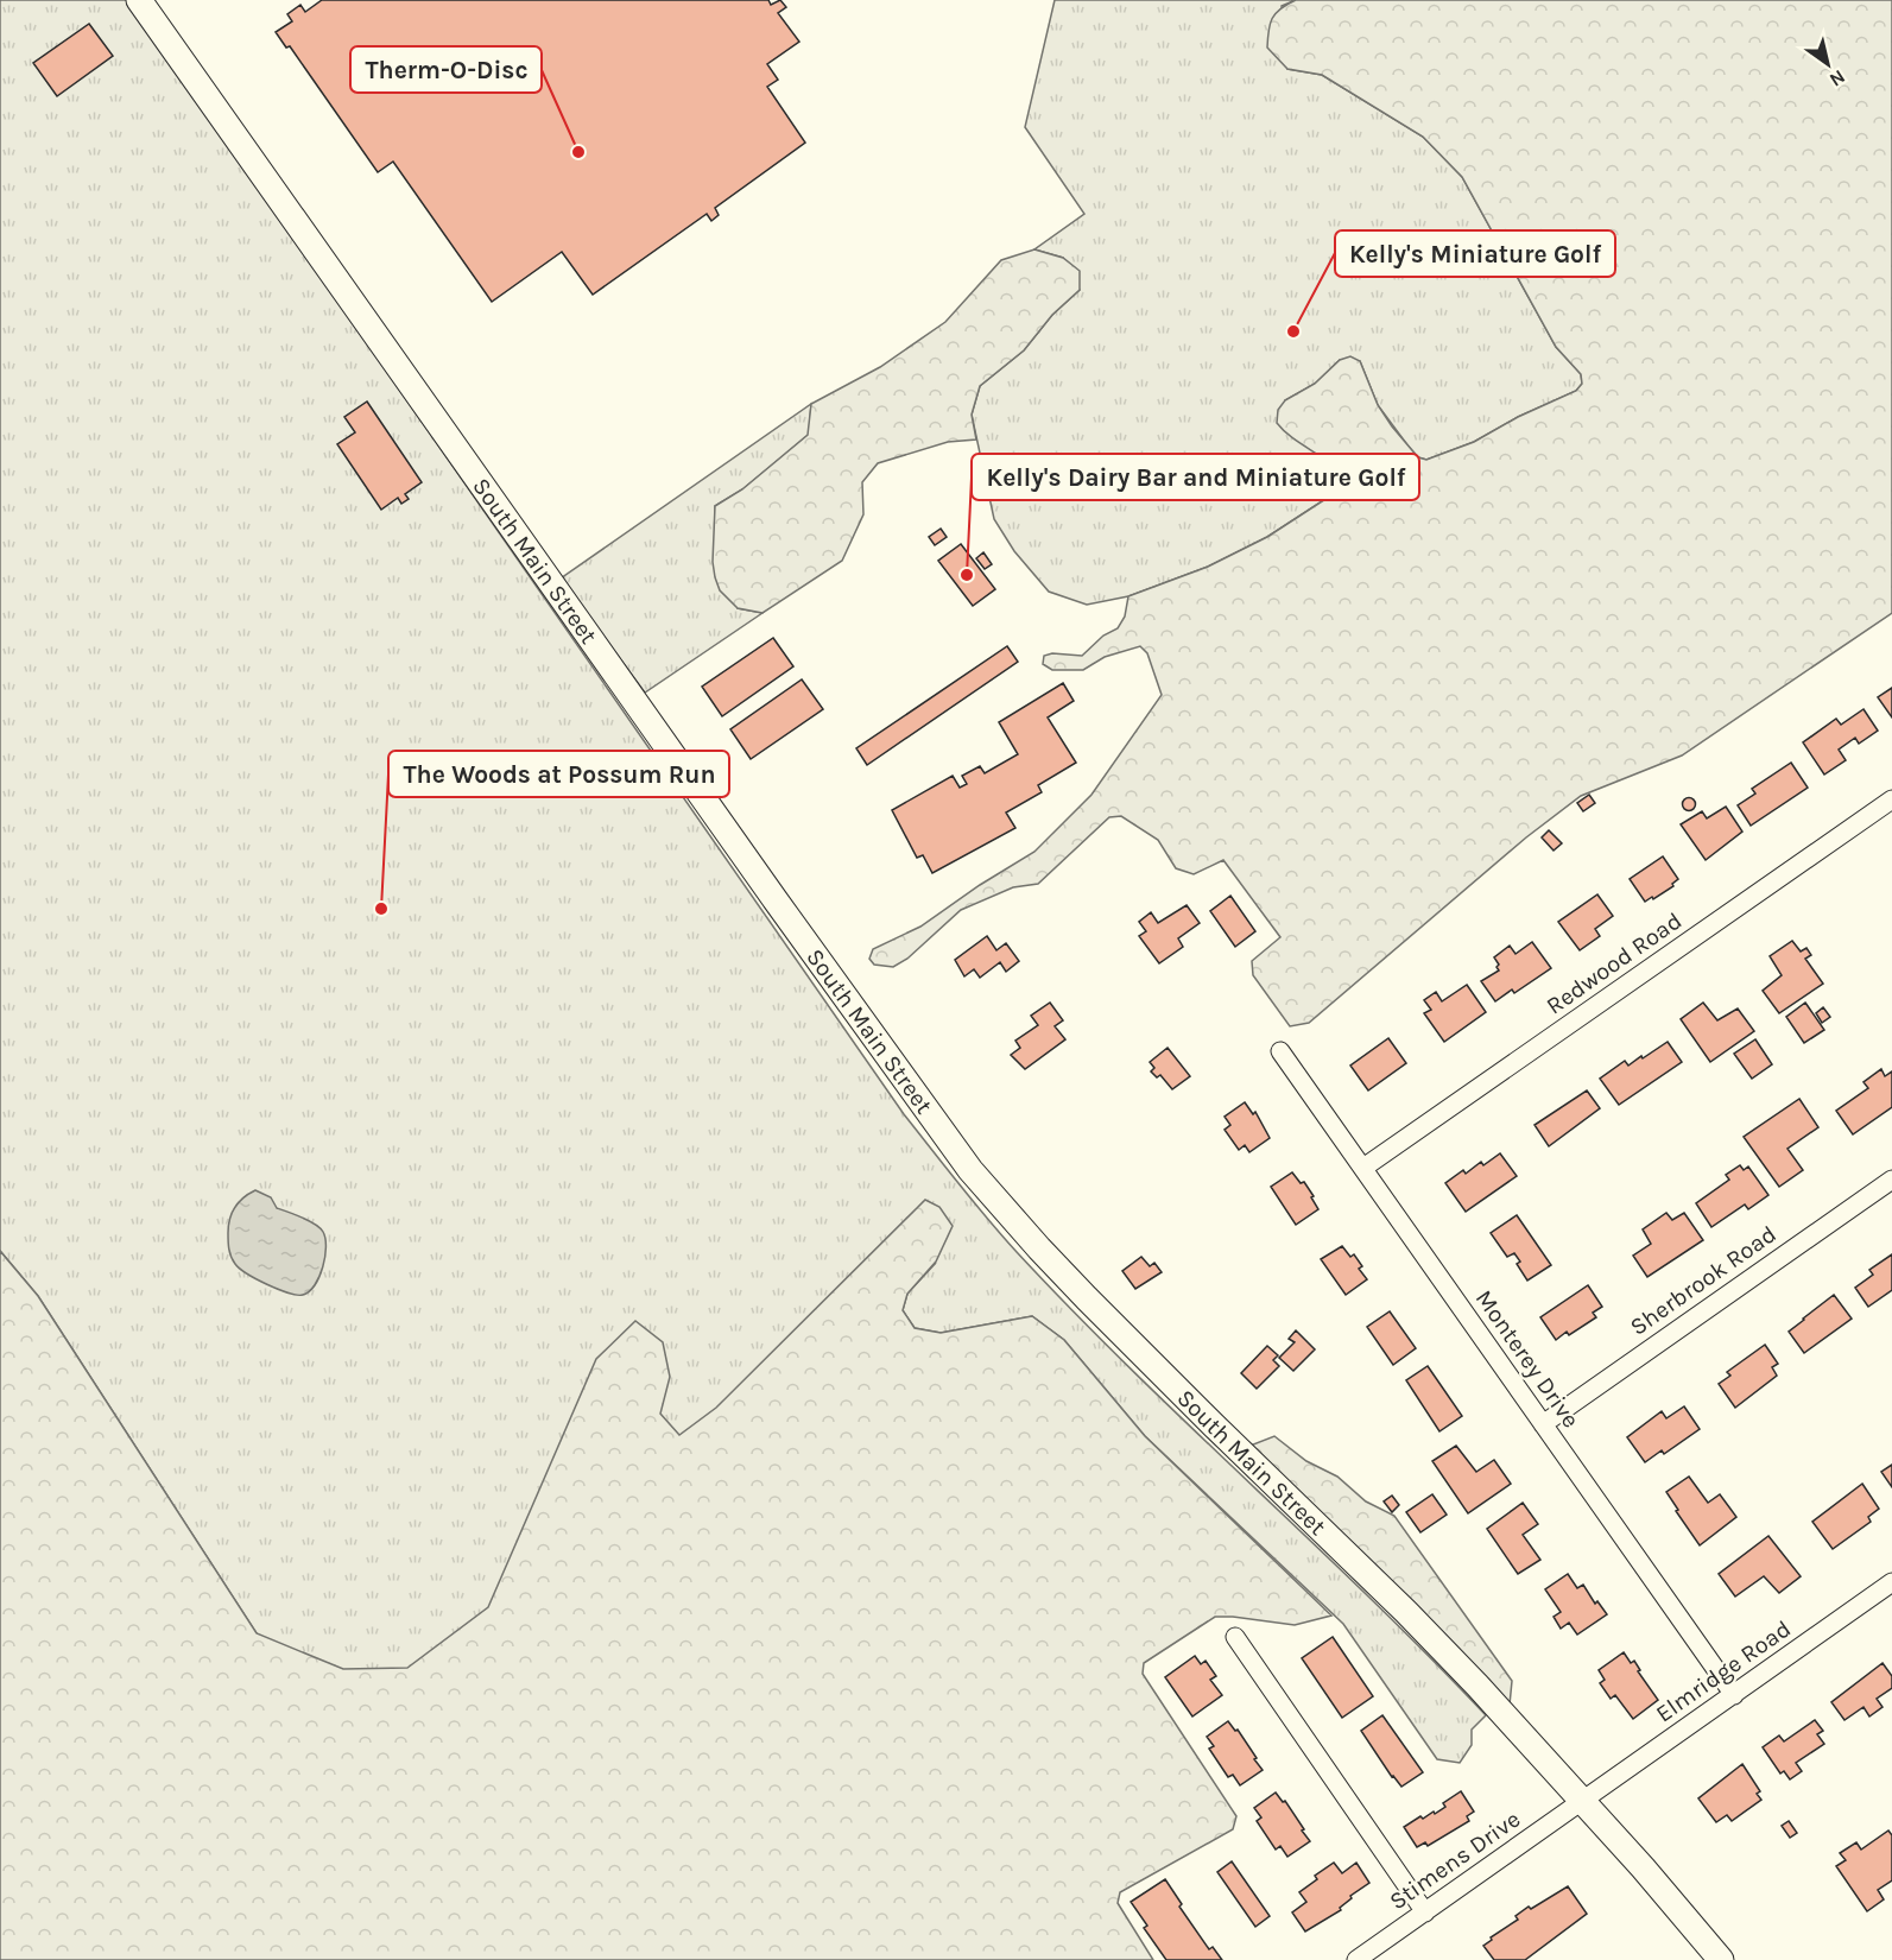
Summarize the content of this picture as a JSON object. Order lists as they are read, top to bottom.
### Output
{
  "streets": {
    "street": [
      "South Main Street",
      "Redwood Road",
      "Sherbrook Road",
      "Monterey Drive",
      "Elmridge Road",
      "Stimens Drive"
    ]
  },
  "crossings": [
    ["South Main Street", "Elmridge Road"],
    ["South Main Street", "Stimens Drive"],
    ["Redwood Road", "Monterey Drive"],
    ["Sherbrook Road", "Monterey Drive"],
    ["Monterey Drive", "Elmridge Road"],
    ["Elmridge Road", "Stimens Drive"]
  ],
  "places": [
    "Therm-O-Disc",
    "Kelly's Miniature Golf",
    "Kelly's Dairy Bar and Miniature Golf",
    "The Woods at Possum Run"
  ],
  "north": "bottom right"
}
